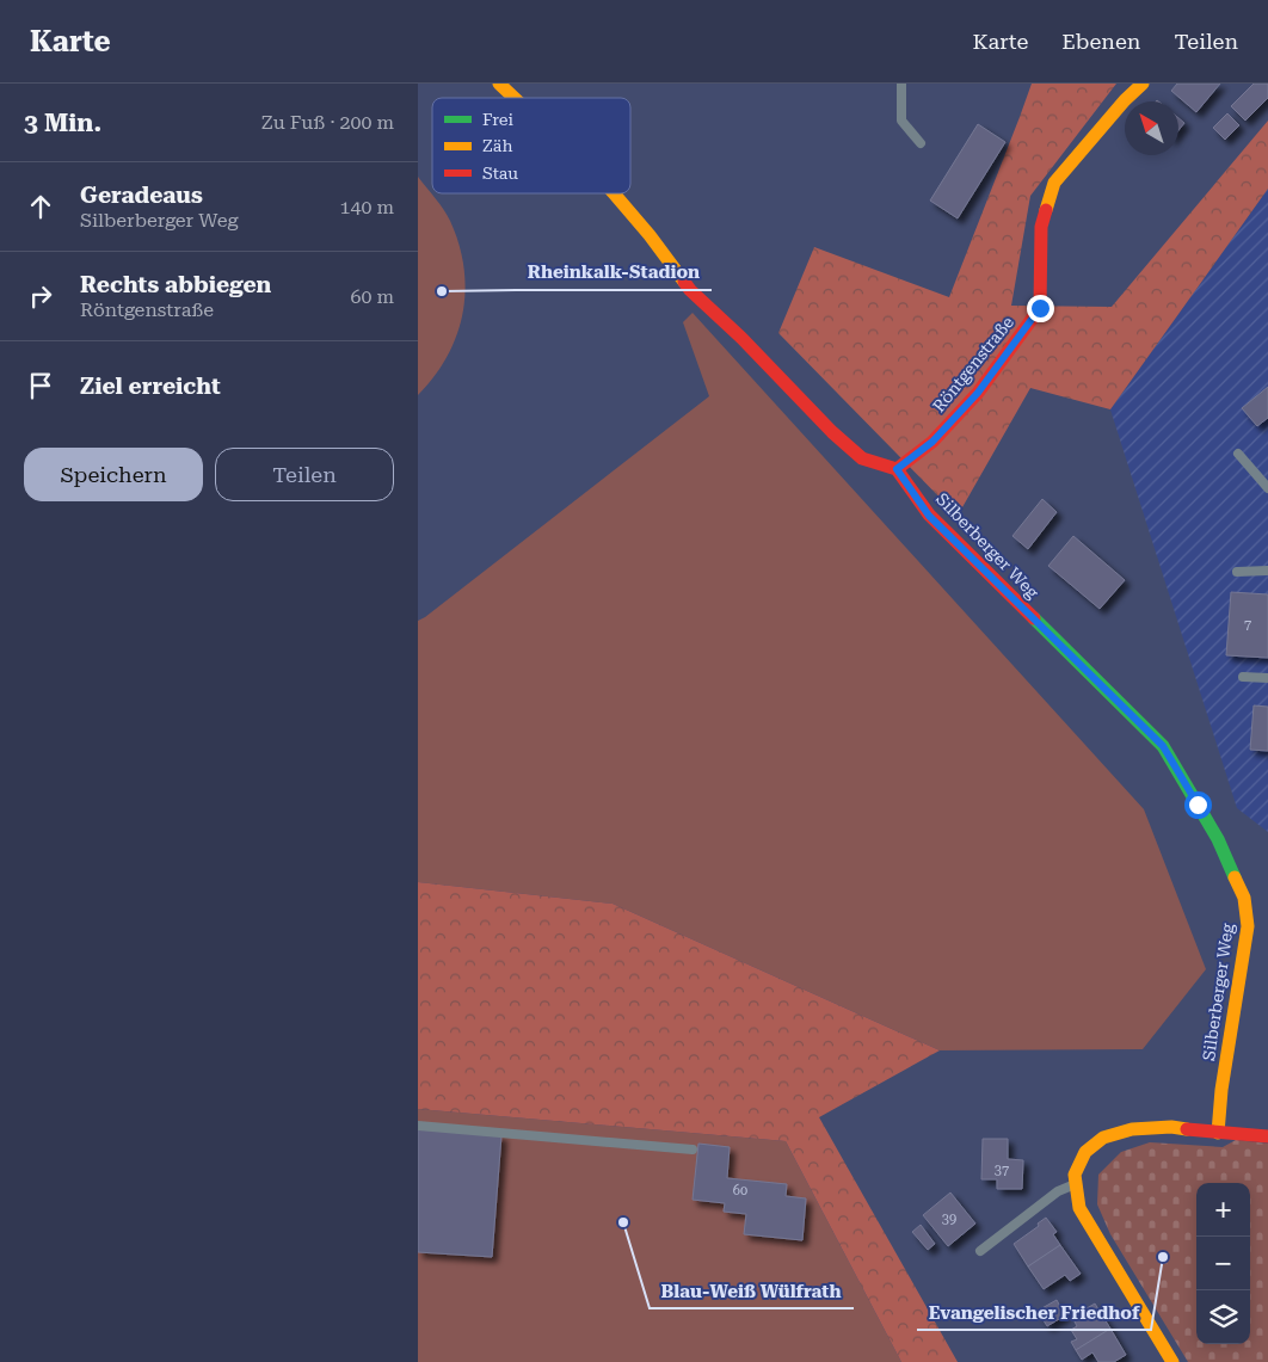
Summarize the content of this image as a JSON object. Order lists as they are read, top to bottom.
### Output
{
  "streets": {
    "street": ["Röntgenstraße", "Silberberger Weg"]
  },
  "crossings": [
    ["Röntgenstraße", "Silberberger Weg"]
  ],
  "places": ["Rheinkalk-Stadion", "Blau-Weiß Wülfrath", "Evangelischer Friedhof"],
  "house_numbers": [
    "7",
    "37",
    "60",
    "39"
  ],
  "legend": ["Frei", "Zäh", "Stau"],
  "north": "top left",
  "page": {
    "header": "Karte",
    "nav": ["Karte", "Ebenen", "Teilen"],
    "heading": ["3 Min.", "Zu Fuß · 200 m"],
    "list": [
      ["Geradeaus", "Silberberger Weg", "140 m"],
      ["Rechts abbiegen", "Röntgenstraße", "60 m"],
      "Ziel erreicht"
    ],
    "buttons": ["Speichern", "Teilen"],
    "map_buttons": ["+", "−"]
  }
}
